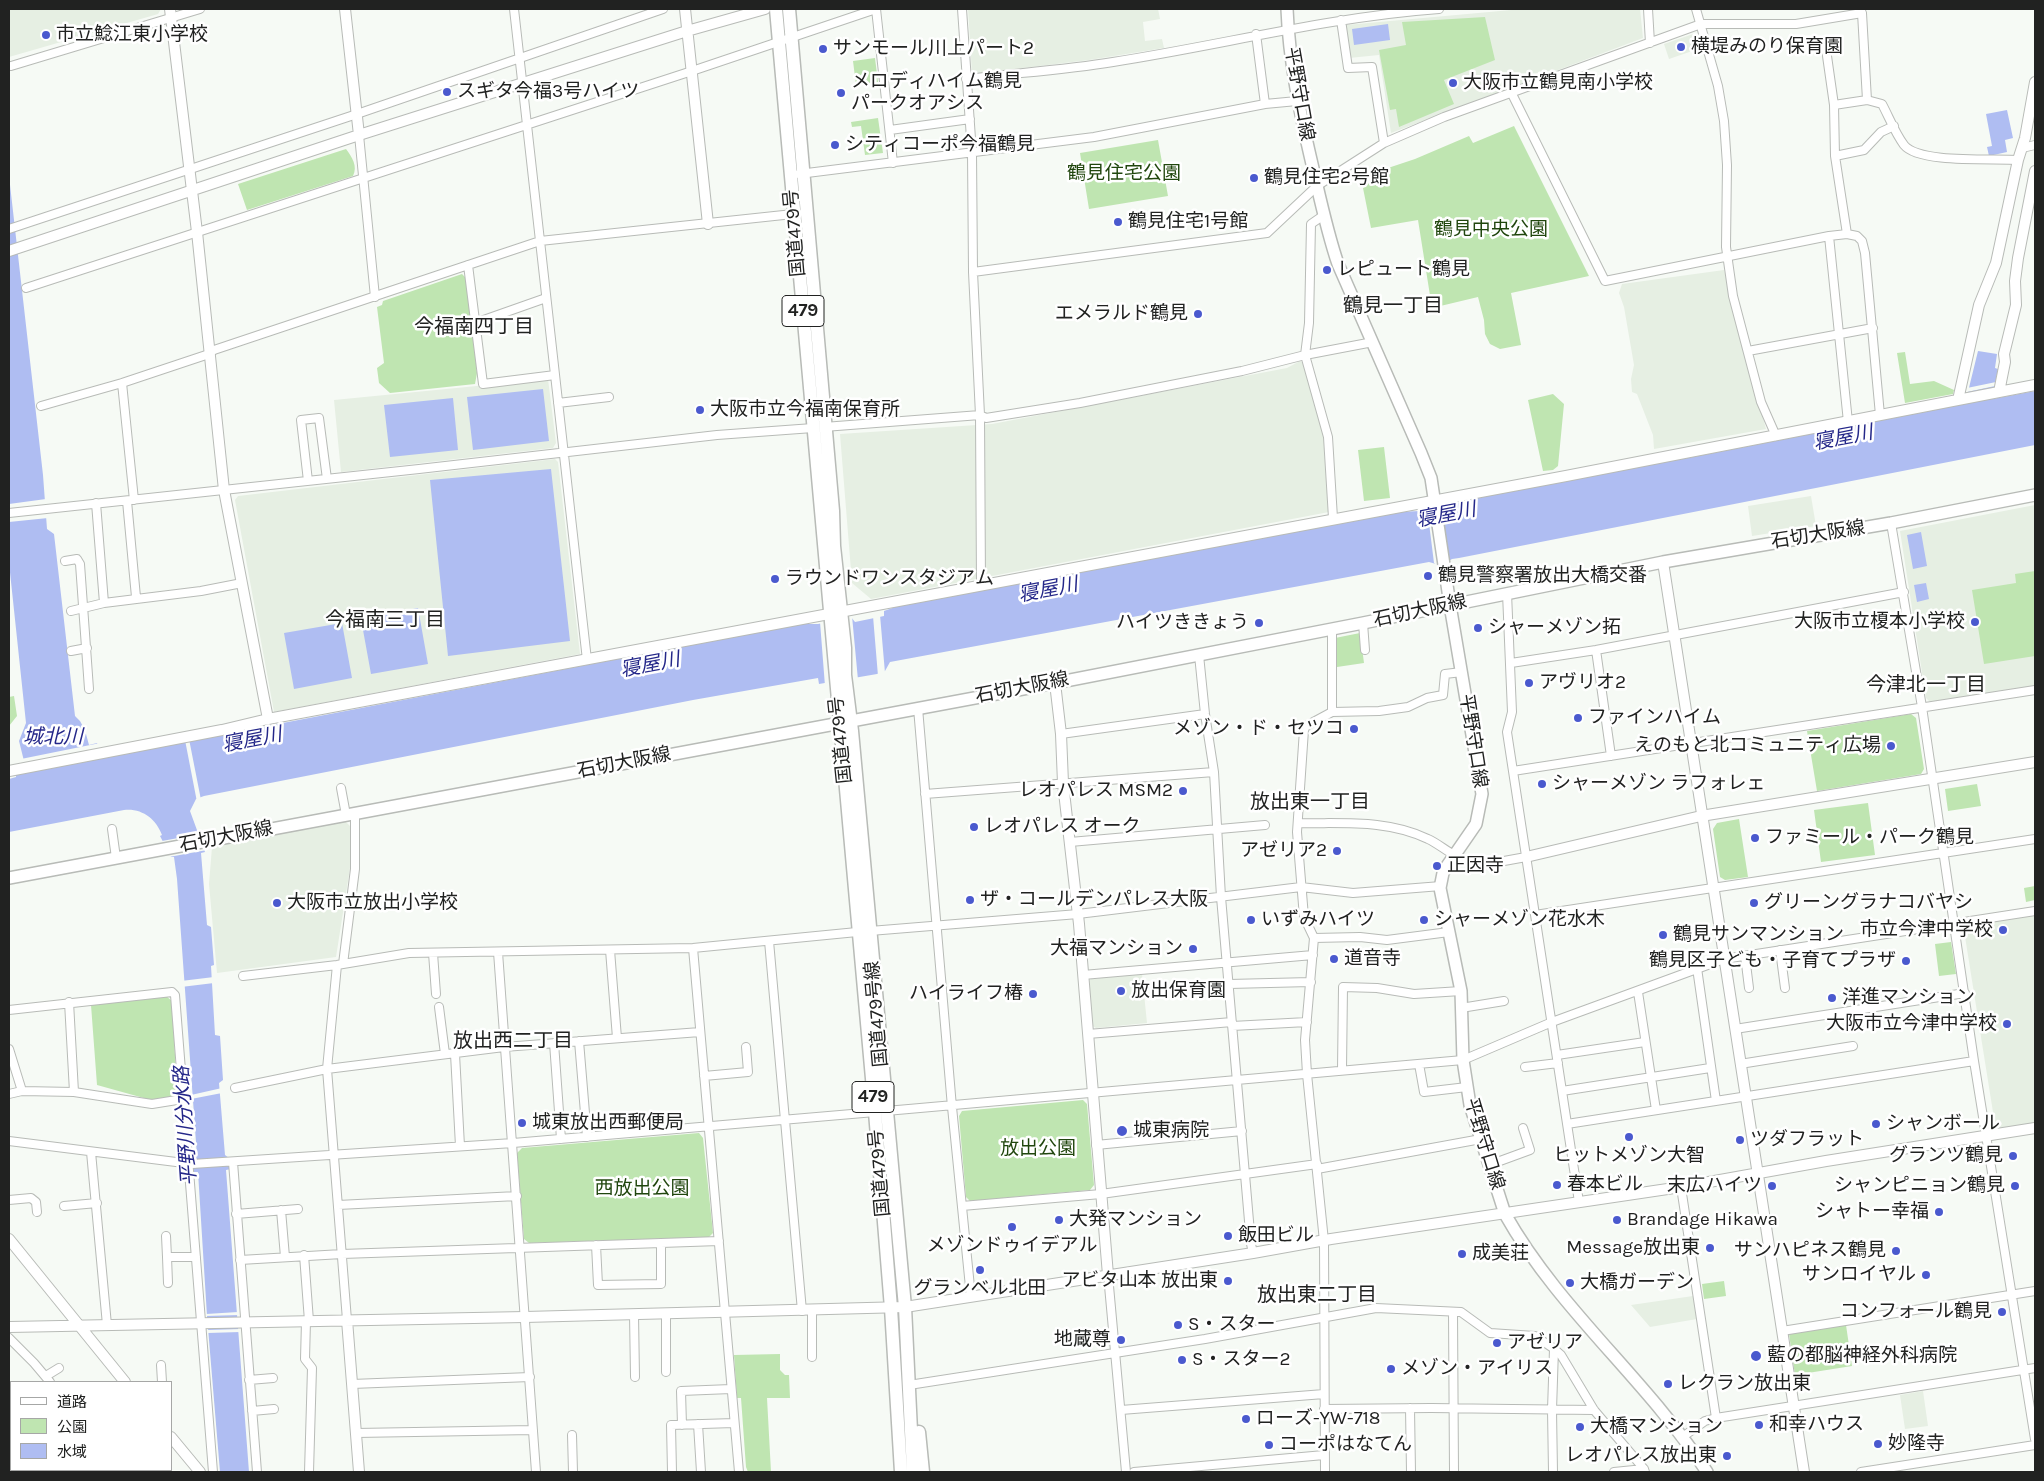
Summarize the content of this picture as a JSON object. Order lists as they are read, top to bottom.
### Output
{
  "streets": {
    "highway": ["国道479号", "479"],
    "main road": ["平野守口線", "石切大阪線"]
  },
  "crossings": [
    ["平野守口線", "石切大阪線"],
    ["国道479号", "479"],
    ["国道479号", "石切大阪線"]
  ],
  "districts": [
    "鶴見一丁目",
    "今福南四丁目",
    "今福南三丁目",
    "今津北一丁目",
    "放出東一丁目",
    "放出西二丁目",
    "放出東二丁目"
  ],
  "water": ["寝屋川", "城北川", "平野川分水路"],
  "parks": [
    "鶴見住宅公園",
    "鶴見中央公園",
    "放出公園",
    "西放出公園"
  ],
  "places": [
    "市立鯰江東小学校",
    "横堤みのり保育園",
    "サンモール川上パート2",
    "大阪市立鶴見南小学校",
    "スギタ今福3号ハイツ",
    "メロディハイム鶴見 パークオアシス",
    "シティコーポ今福鶴見",
    "鶴見住宅2号館",
    "鶴見住宅1号館",
    "レピュート鶴見",
    "エメラルド鶴見",
    "大阪市立今福南保育所",
    "鶴見警察署放出大橋交番",
    "ラウンドワンスタジアム",
    "大阪市立榎本小学校",
    "ハイツききょう",
    "シャーメゾン拓",
    "アヴリオ2",
    "ファインハイム",
    "メゾン・ド・セツコ",
    "えのもと北コミュニティ広場",
    "シャーメゾン ラフォレェ",
    "レオパレス MSM2",
    "レオパレス オーク",
    "ファミール・パーク鶴見",
    "アゼリア2",
    "正因寺",
    "ザ・コールデンパレス大阪",
    "大阪市立放出小学校",
    "グリーングラナコバヤシ",
    "いずみハイツ",
    "シャーメゾン花水木",
    "市立今津中学校",
    "鶴見サンマンション",
    "大福マンション",
    "道音寺",
    "鶴見区子ども・子育てプラザ",
    "放出保育園",
    "ハイライフ椿",
    "洋進マンション",
    "大阪市立今津中学校",
    "城東放出西郵便局",
    "シャンボール",
    "城東病院",
    "ヒットメゾン大智",
    "ツダフラット",
    "グランツ鶴見",
    "春本ビル",
    "末広ハイツ",
    "シャンピニョン鶴見",
    "シャトー幸福",
    "大発マンション",
    "Brandage Hikawa",
    "メゾンドゥイデアル",
    "飯田ビル",
    "Message放出東",
    "サンハピネス鶴見",
    "成美荘",
    "グランベル北田",
    "サンロイヤル",
    "アビタ山本 放出東",
    "大橋ガーデン",
    "コンフォール鶴見",
    "S・スター",
    "地蔵尊",
    "アゼリア",
    "藍の都脳神経外科病院",
    "S・スター2",
    "メゾン・アイリス",
    "レクラン放出東",
    "ローズ-YW-718",
    "和幸ハウス",
    "大橋マンション",
    "妙隆寺",
    "コーポはなてん",
    "レオパレス放出東"
  ],
  "legend": ["道路", "公園", "水域"]
}
